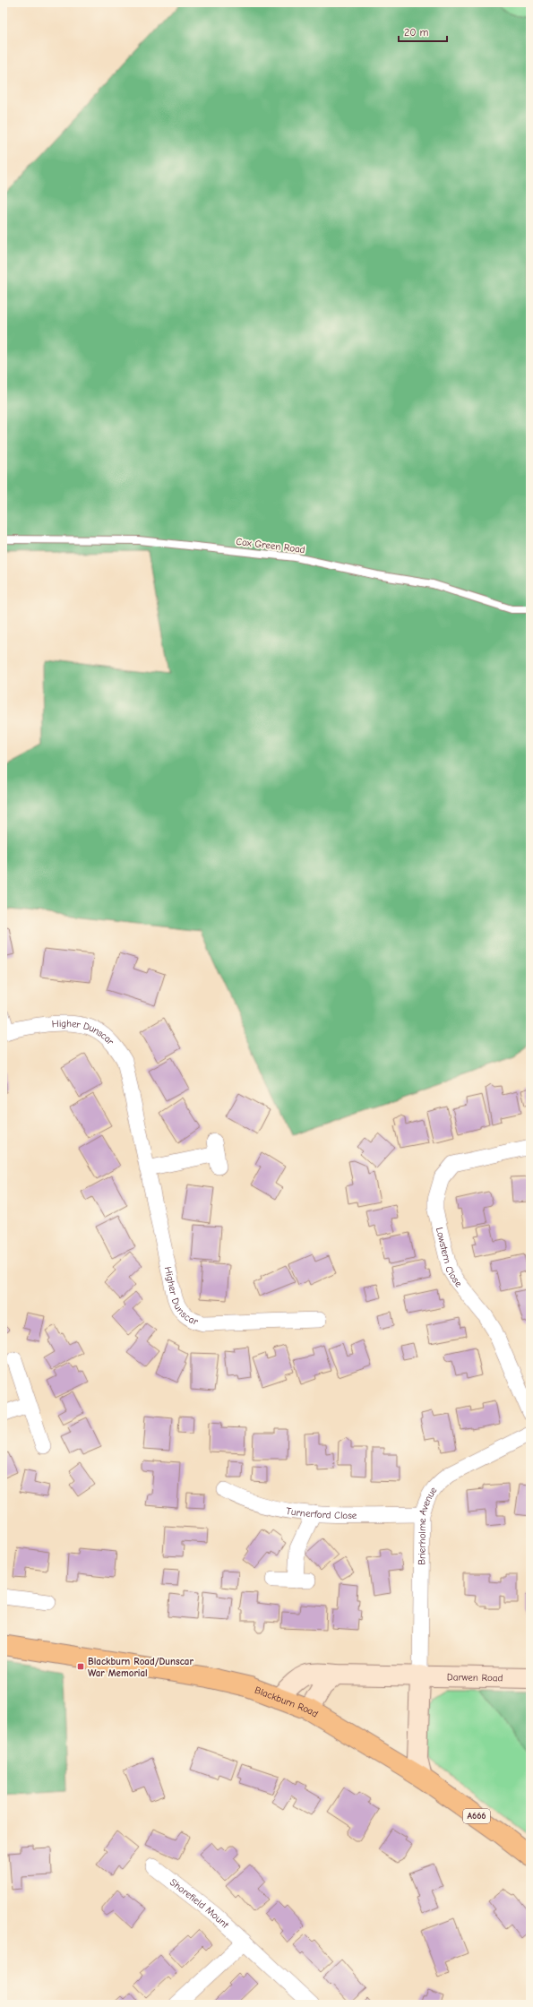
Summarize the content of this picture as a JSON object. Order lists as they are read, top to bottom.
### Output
{
  "streets": {
    "highway": ["Blackburn Road", "A666"],
    "main road": ["Darwen Road"],
    "street": [
      "Higher Dunscar",
      "Lowstern Close",
      "Turnerford Close",
      "Brierholme Avenue",
      "Shorefield Mount"
    ],
    "lane": ["Cox Green Road"]
  },
  "crossings": [
    ["Turnerford Close", "Brierholme Avenue"],
    ["Brierholme Avenue", "Darwen Road"],
    ["Darwen Road", "Blackburn Road"]
  ],
  "places": {
    "transit": ["Blackburn Road/Dunscar War Memorial"]
  },
  "scale_bar": "20 m"
}
